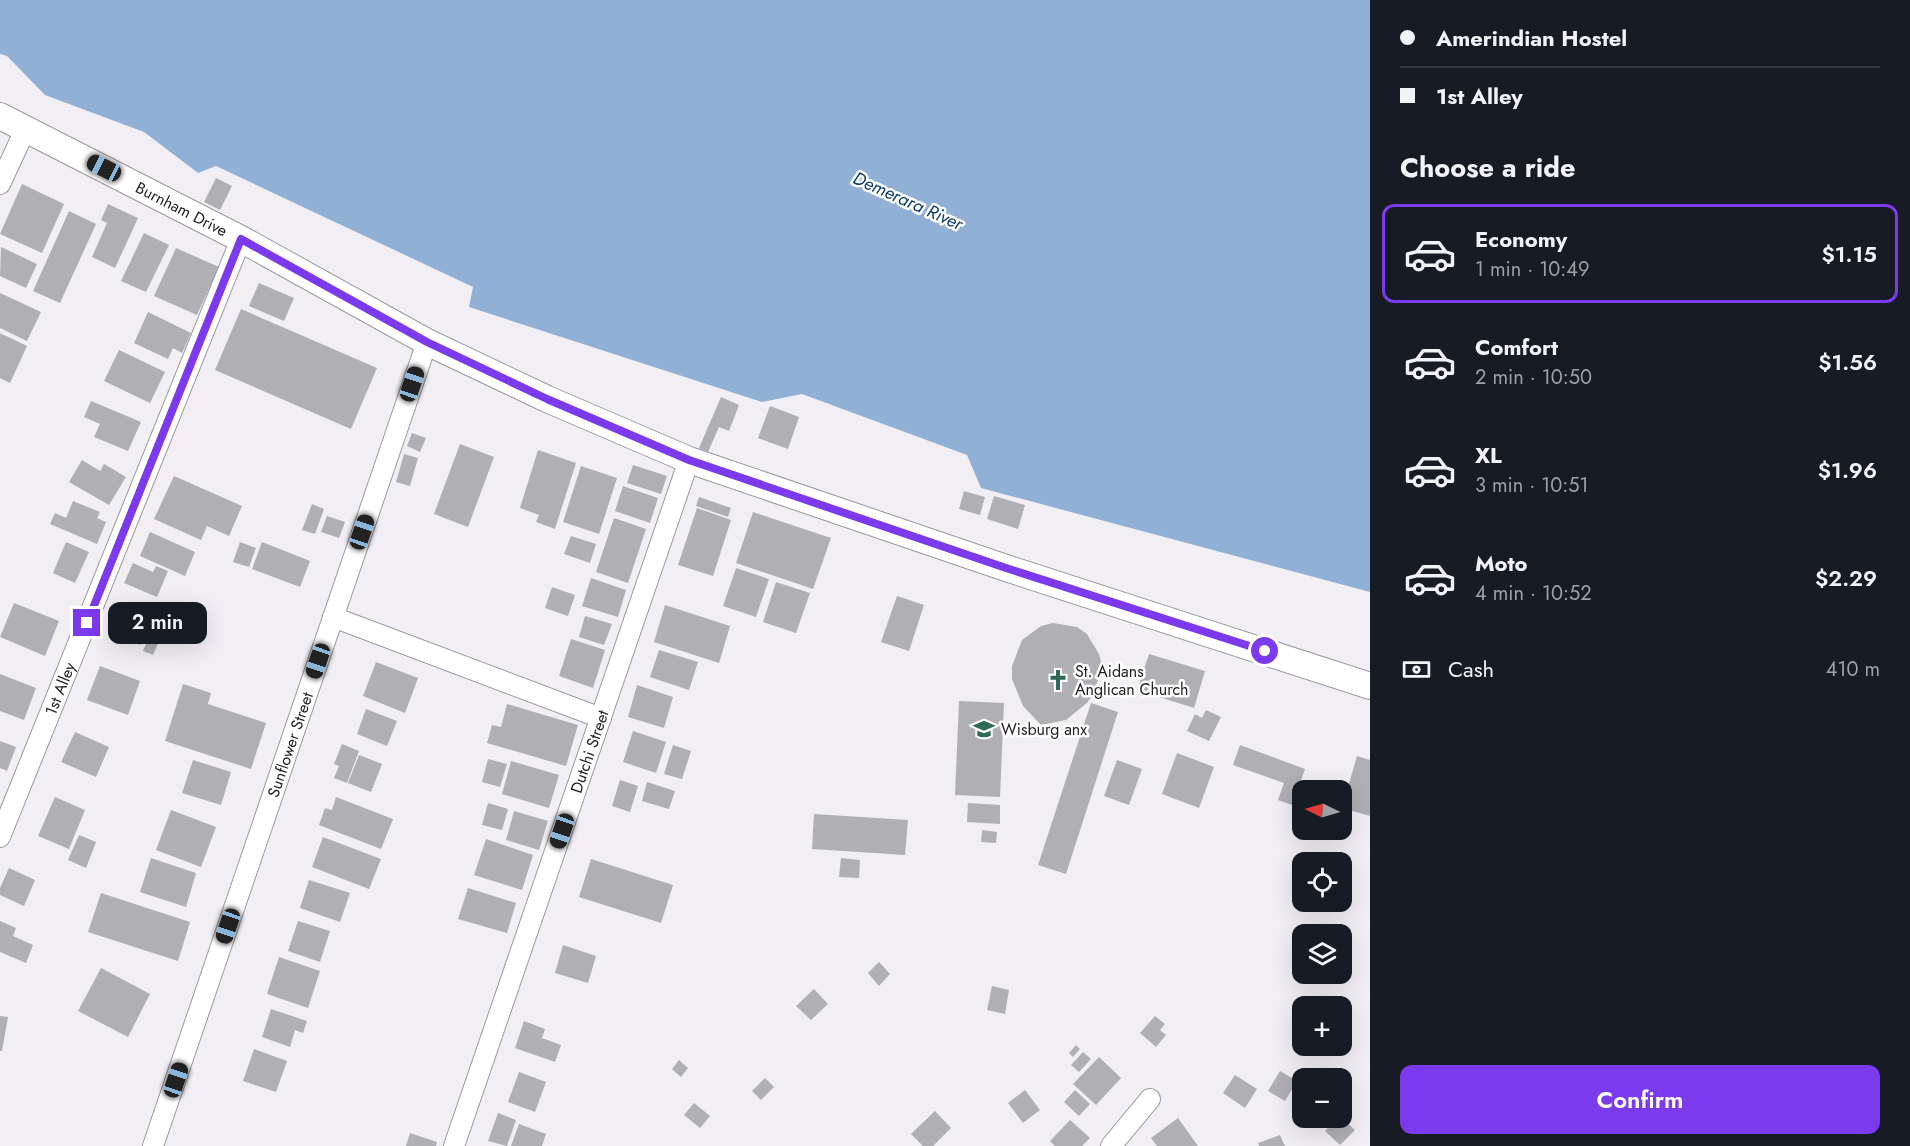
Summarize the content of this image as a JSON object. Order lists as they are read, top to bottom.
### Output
{
  "streets": {
    "street": [
      "Burnham Drive",
      "1st Alley",
      "Sunflower Street",
      "Dutchi Street"
    ]
  },
  "crossings": [
    ["Burnham Drive", "1st Alley"],
    ["Burnham Drive", "Sunflower Street"],
    ["Burnham Drive", "Dutchi Street"]
  ],
  "water": ["Demerara River"],
  "places": {
    "church": ["St. Aidans Anglican Church"],
    "school or university": ["Wisburg anx"]
  },
  "north": "left",
  "page": {
    "banner": ["Amerindian Hostel", "1st Alley"],
    "heading": "Choose a ride",
    "list": [
      {
        "name": "Economy",
        "note": "1 min · 10:49",
        "value": "$1.15"
      },
      {
        "name": "Comfort",
        "note": "2 min · 10:50",
        "value": "$1.56"
      },
      {
        "name": "XL",
        "note": "3 min · 10:51",
        "value": "$1.96"
      },
      {
        "name": "Moto",
        "note": "4 min · 10:52",
        "value": "$2.29"
      }
    ],
    "bubble": "2 min",
    "pay": ["Cash", "410 m"],
    "map_buttons": ["+", "−"],
    "buttons": "Confirm"
  }
}
